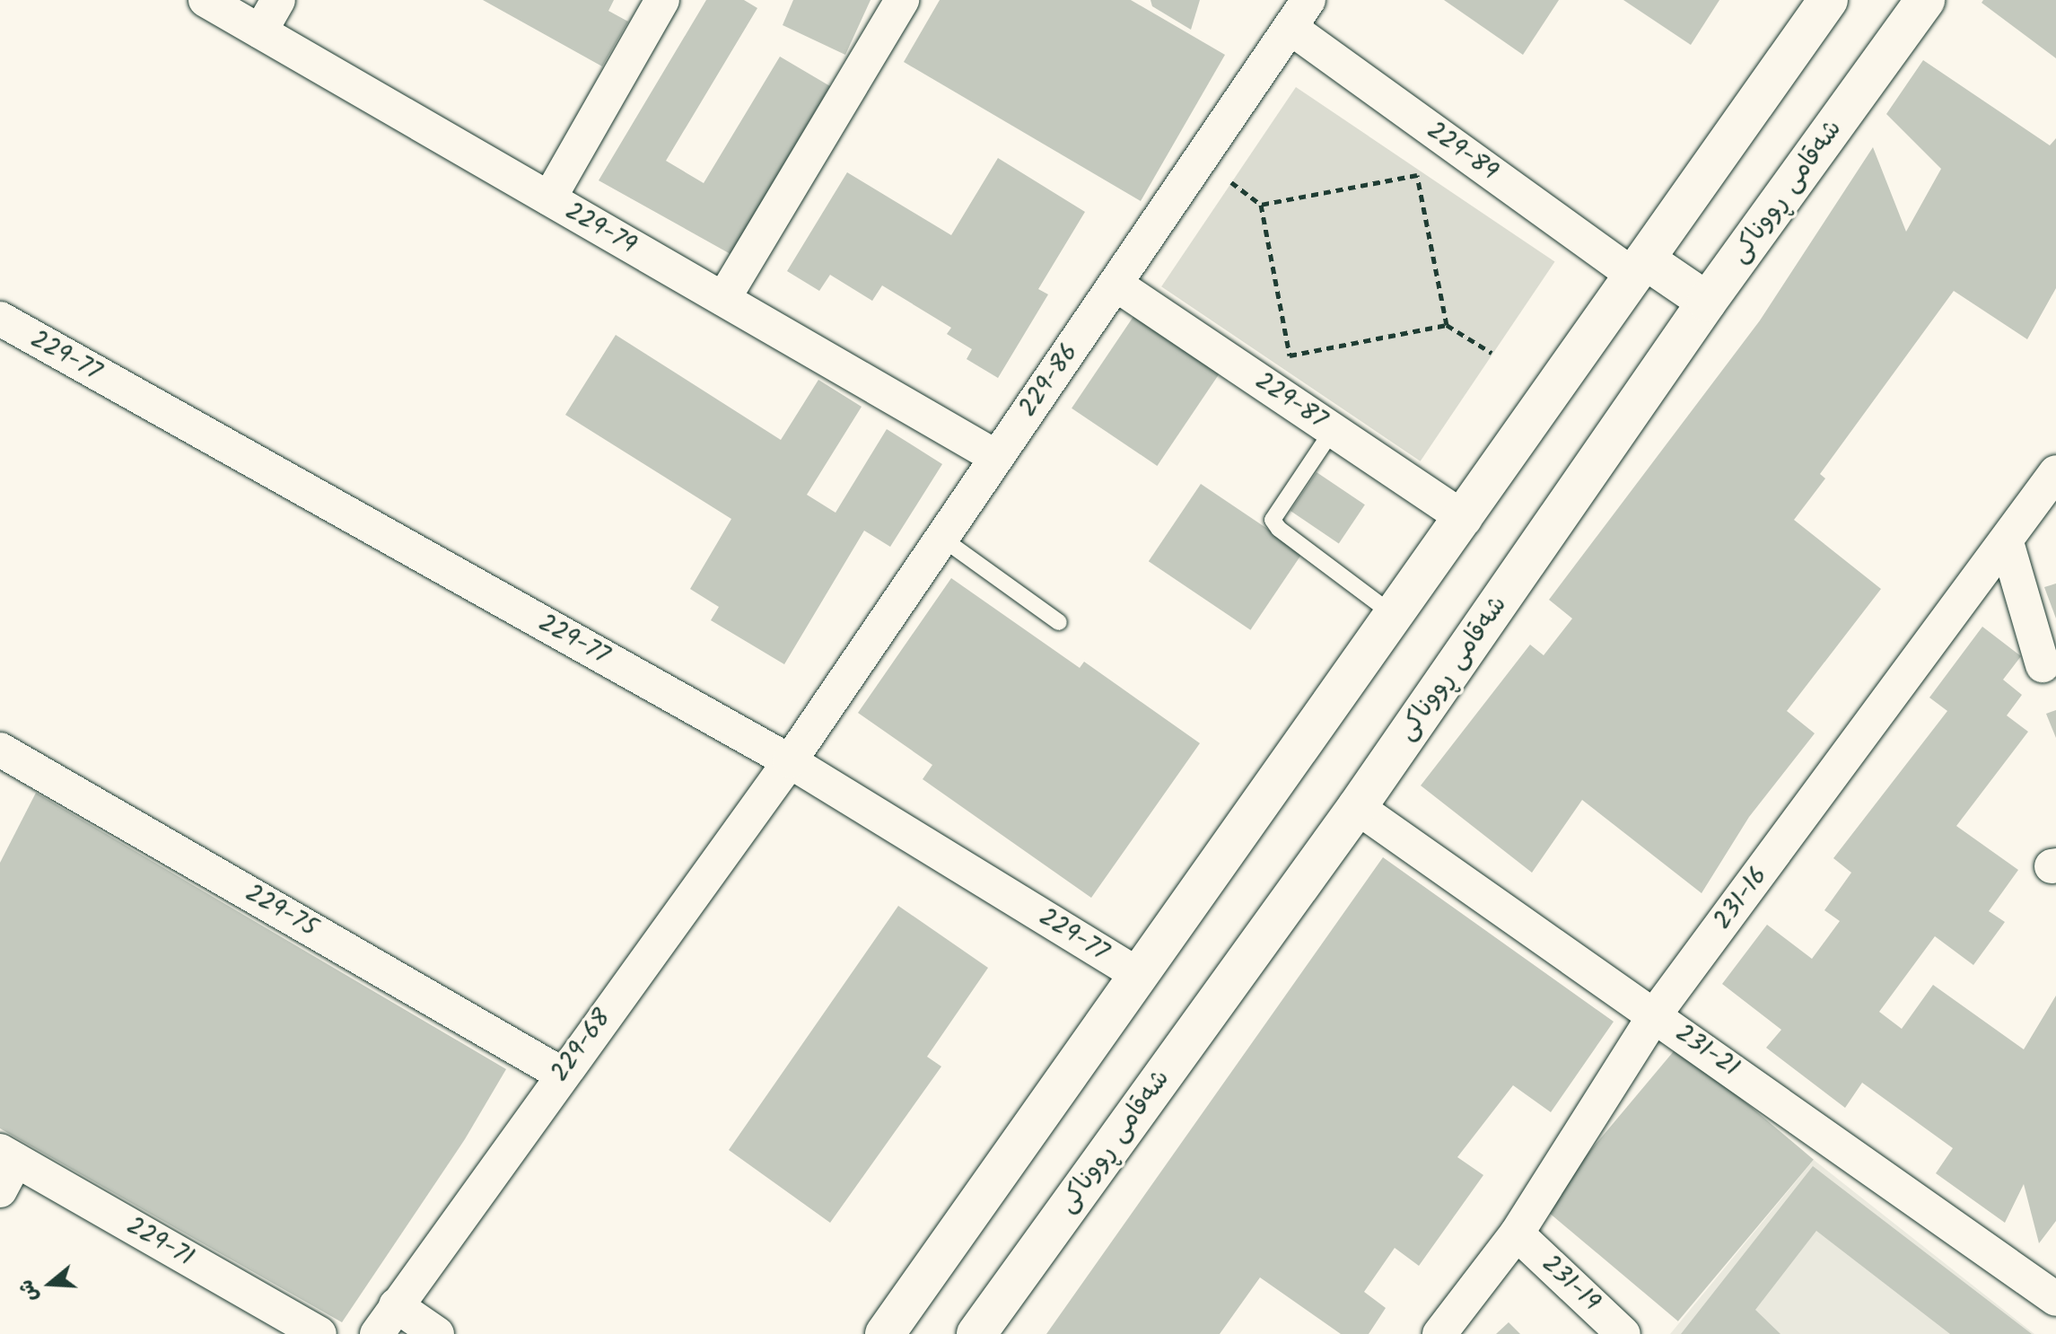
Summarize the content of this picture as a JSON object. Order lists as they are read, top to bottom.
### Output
{
  "streets": {
    "main road": ["شەقامی ڕووناکی"],
    "street": [
      "229-89",
      "229-79",
      "229-77",
      "229-86",
      "229-87",
      "231-16",
      "229-75",
      "229-68",
      "231-21",
      "229-71",
      "231-19"
    ]
  },
  "crossings": [
    ["229-89", "229-86"],
    ["شەقامی ڕووناکی", "231-21"],
    ["229-79", "229-86"],
    ["229-77", "229-86"],
    ["229-77", "229-68"],
    ["229-86", "229-87"],
    ["229-86", "229-68"],
    ["231-16", "231-21"],
    ["231-16", "231-19"],
    ["229-75", "229-68"]
  ],
  "north": "left"
}
